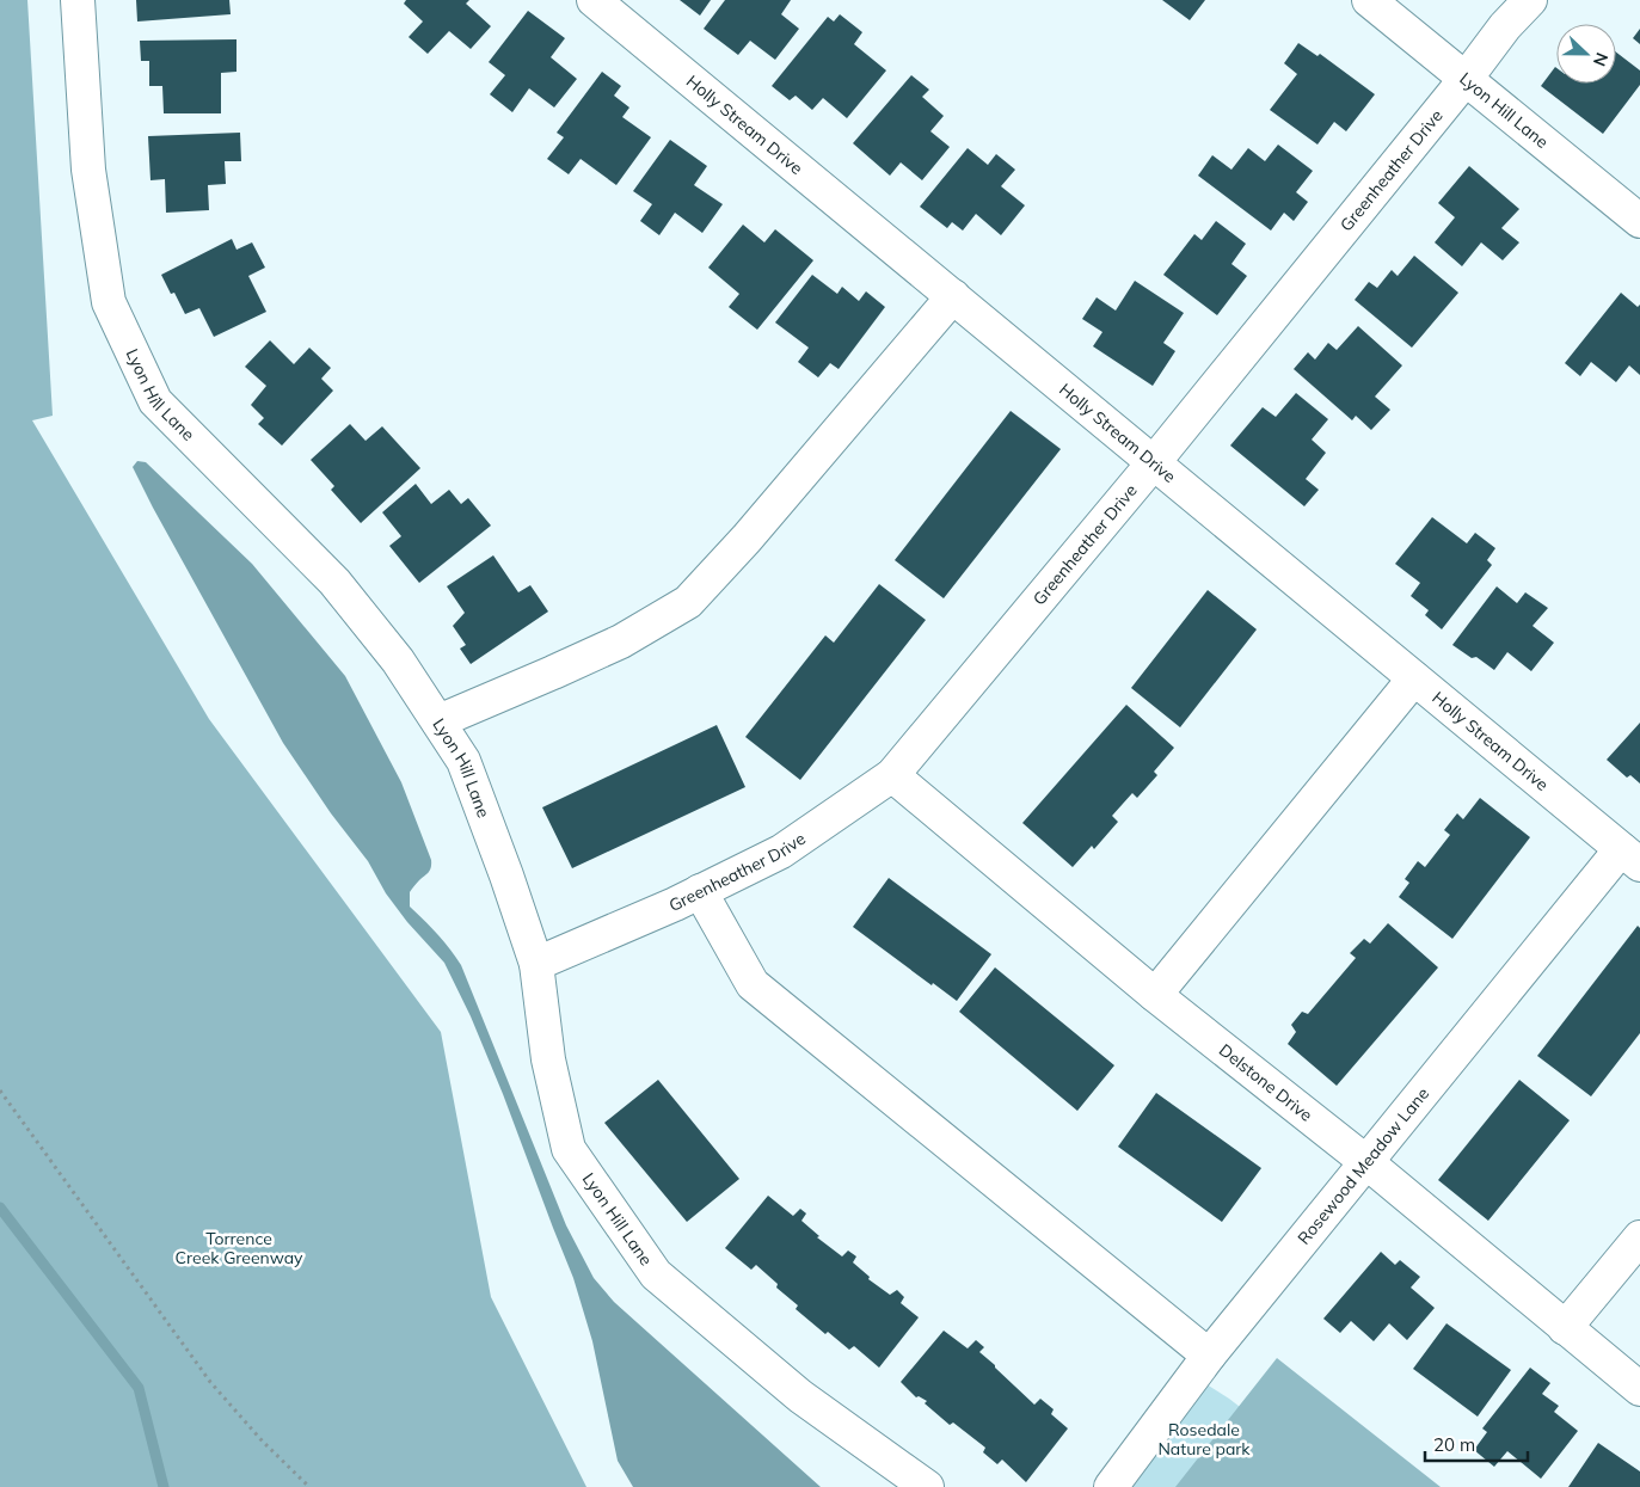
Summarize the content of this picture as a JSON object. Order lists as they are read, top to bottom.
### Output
{
  "streets": {
    "street": [
      "Lyon Hill Lane",
      "Holly Stream Drive",
      "Greenheather Drive",
      "Delstone Drive",
      "Rosewood Meadow Lane"
    ]
  },
  "crossings": [
    ["Lyon Hill Lane", "Greenheather Drive"],
    ["Holly Stream Drive", "Greenheather Drive"],
    ["Holly Stream Drive", "Rosewood Meadow Lane"],
    ["Greenheather Drive", "Delstone Drive"],
    ["Delstone Drive", "Rosewood Meadow Lane"]
  ],
  "parks": ["Torrence Creek Greenway", "Rosedale Nature park"],
  "scale_bar": "20 m",
  "north": "right"
}
